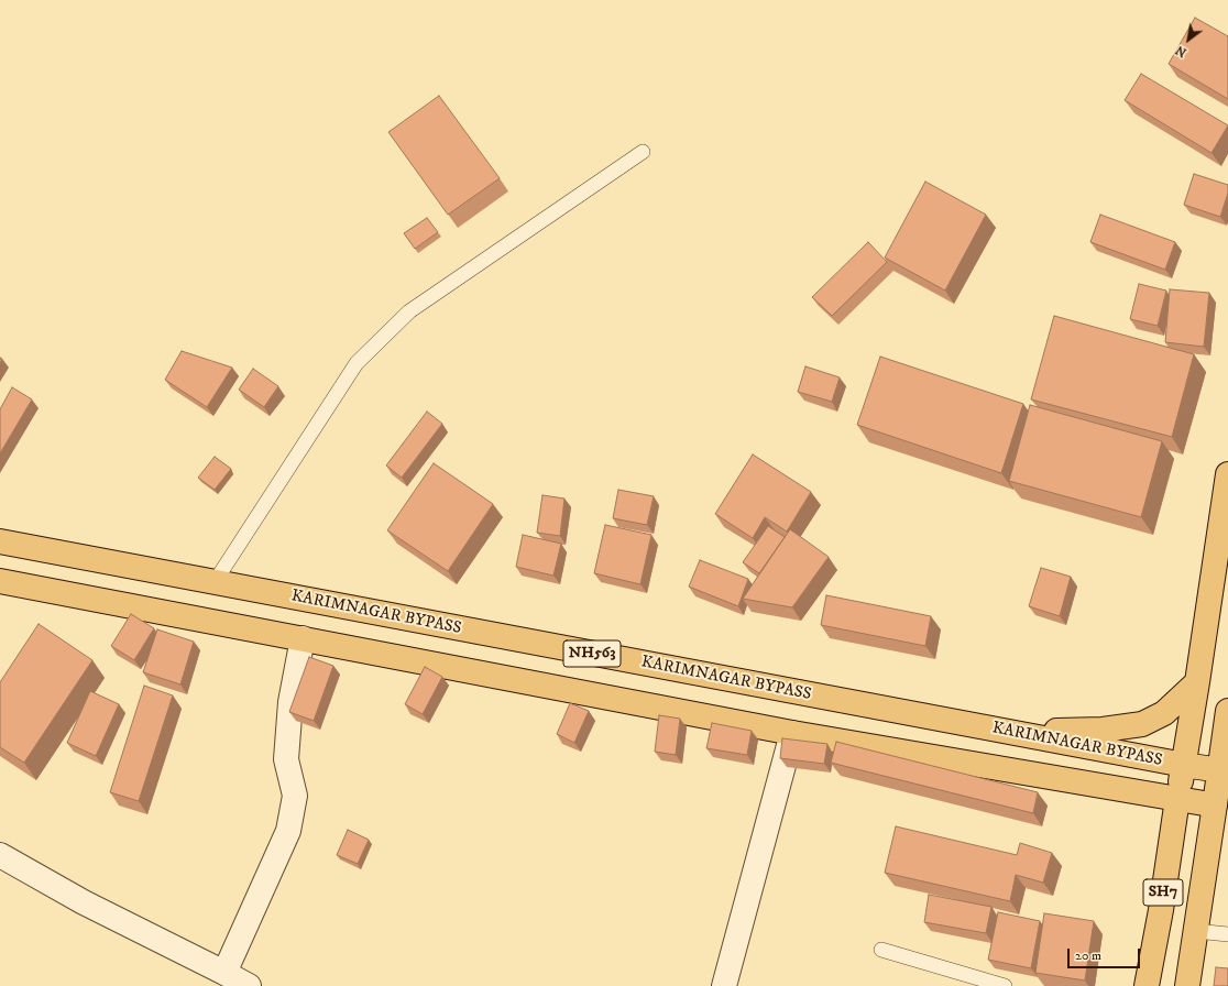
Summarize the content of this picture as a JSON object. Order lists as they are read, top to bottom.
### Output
{
  "streets": {
    "main road": ["KARIMNAGAR BYPASS", "NH563", "SH7"]
  },
  "crossings": [
    ["KARIMNAGAR BYPASS", "NH563"],
    ["KARIMNAGAR BYPASS", "SH7"],
    ["NH563", "SH7"]
  ],
  "scale_bar": "20 m",
  "north": "bottom left"
}
